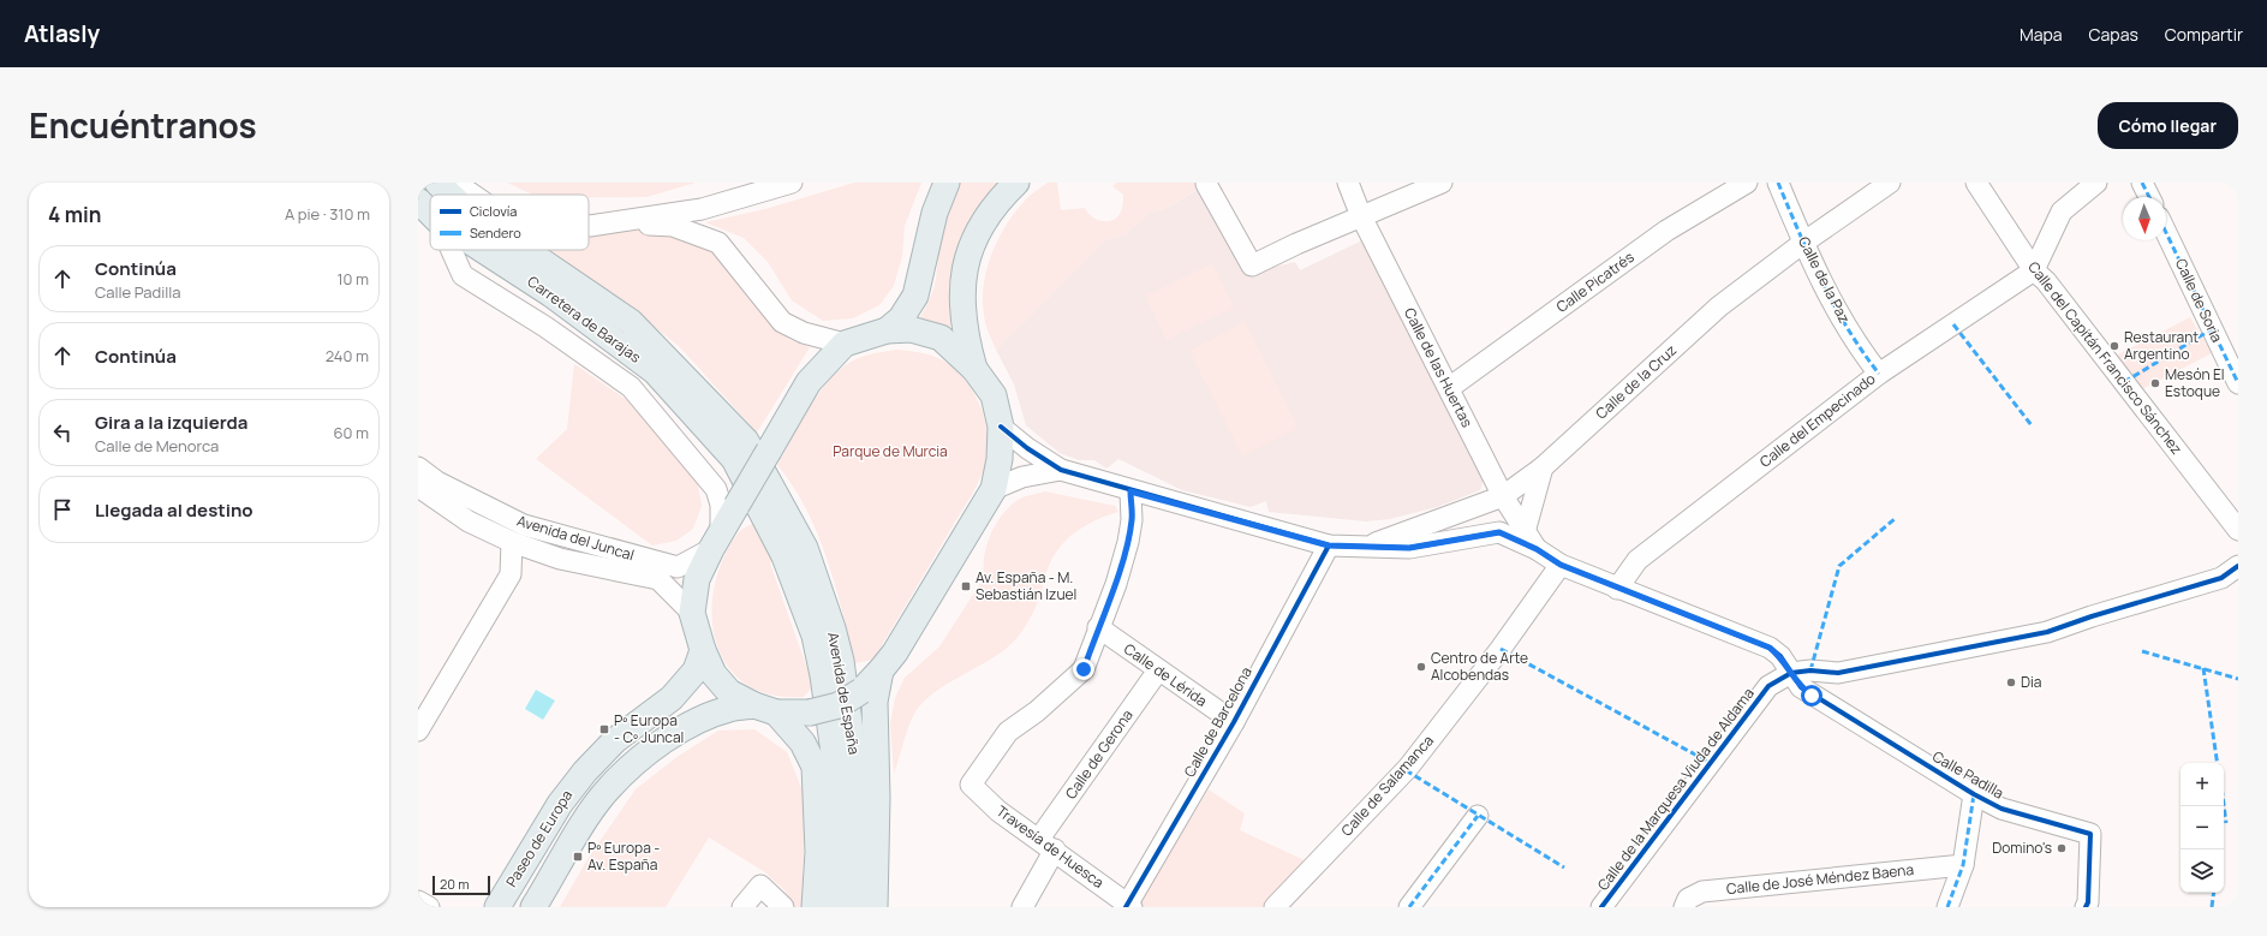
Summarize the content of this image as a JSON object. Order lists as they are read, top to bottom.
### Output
{
  "streets": {
    "main road": ["Carretera de Barajas", "Avenida de España", "Paseo de Europa"],
    "street": [
      "Calle de la Paz",
      "Calle Picatrés",
      "Calle de Soria",
      "Calle del Capitán Francisco Sánchez",
      "Calle de las Huertas",
      "Calle de la Cruz",
      "Calle del Empecinado",
      "Avenida del Juncal",
      "Calle de Lérida",
      "Calle de Barcelona",
      "Calle de Gerona",
      "Calle Padilla",
      "Calle de Salamanca",
      "Calle de la Marquesa Viuda de Aldama",
      "Travesía de Huesca",
      "Calle de José Méndez Baena"
    ]
  },
  "crossings": [
    ["Calle de la Paz", "Calle de la Cruz"],
    ["Calle de la Paz", "Calle del Empecinado"],
    ["Calle Picatrés", "Calle de las Huertas"],
    ["Carretera de Barajas", "Avenida de España"],
    ["Calle del Capitán Francisco Sánchez", "Calle del Empecinado"],
    ["Calle de las Huertas", "Calle de la Cruz"],
    ["Calle de las Huertas", "Calle Padilla"],
    ["Calle del Empecinado", "Calle Padilla"],
    ["Calle de Lérida", "Calle de Barcelona"],
    ["Calle de Lérida", "Calle de Gerona"],
    ["Calle de Lérida", "Travesía de Huesca"],
    ["Calle de Barcelona", "Travesía de Huesca"],
    ["Calle de Gerona", "Travesía de Huesca"],
    ["Calle Padilla", "Calle de Salamanca"],
    ["Calle Padilla", "Calle de la Marquesa Viuda de Aldama"]
  ],
  "parks": ["Parque de Murcia"],
  "places": {
    "other": [
      "Restaurant Argentino",
      "Mesón El Estoque",
      "Centro de Arte Alcobendas",
      "Dia",
      "Domino's"
    ],
    "transit": ["Av. España - M. Sebastián Izuel", "Pº Europa - Cº Juncal", "Pº Europa - Av. España"]
  },
  "legend": ["Ciclovía", "Sendero"],
  "scale_bar": "20 m",
  "north": "bottom",
  "page": {
    "header": "Atlasly",
    "nav": ["Mapa", "Capas", "Compartir"],
    "title": "Encuéntranos",
    "buttons": "Cómo llegar",
    "heading": ["4 min", "A pie · 310 m"],
    "list": [
      ["Continúa", "Calle Padilla", "10 m"],
      ["Continúa", "240 m"],
      ["Gira a la izquierda", "Calle de Menorca", "60 m"],
      "Llegada al destino"
    ],
    "map_buttons": ["+", "−"],
    "scale": "20 m"
  }
}
